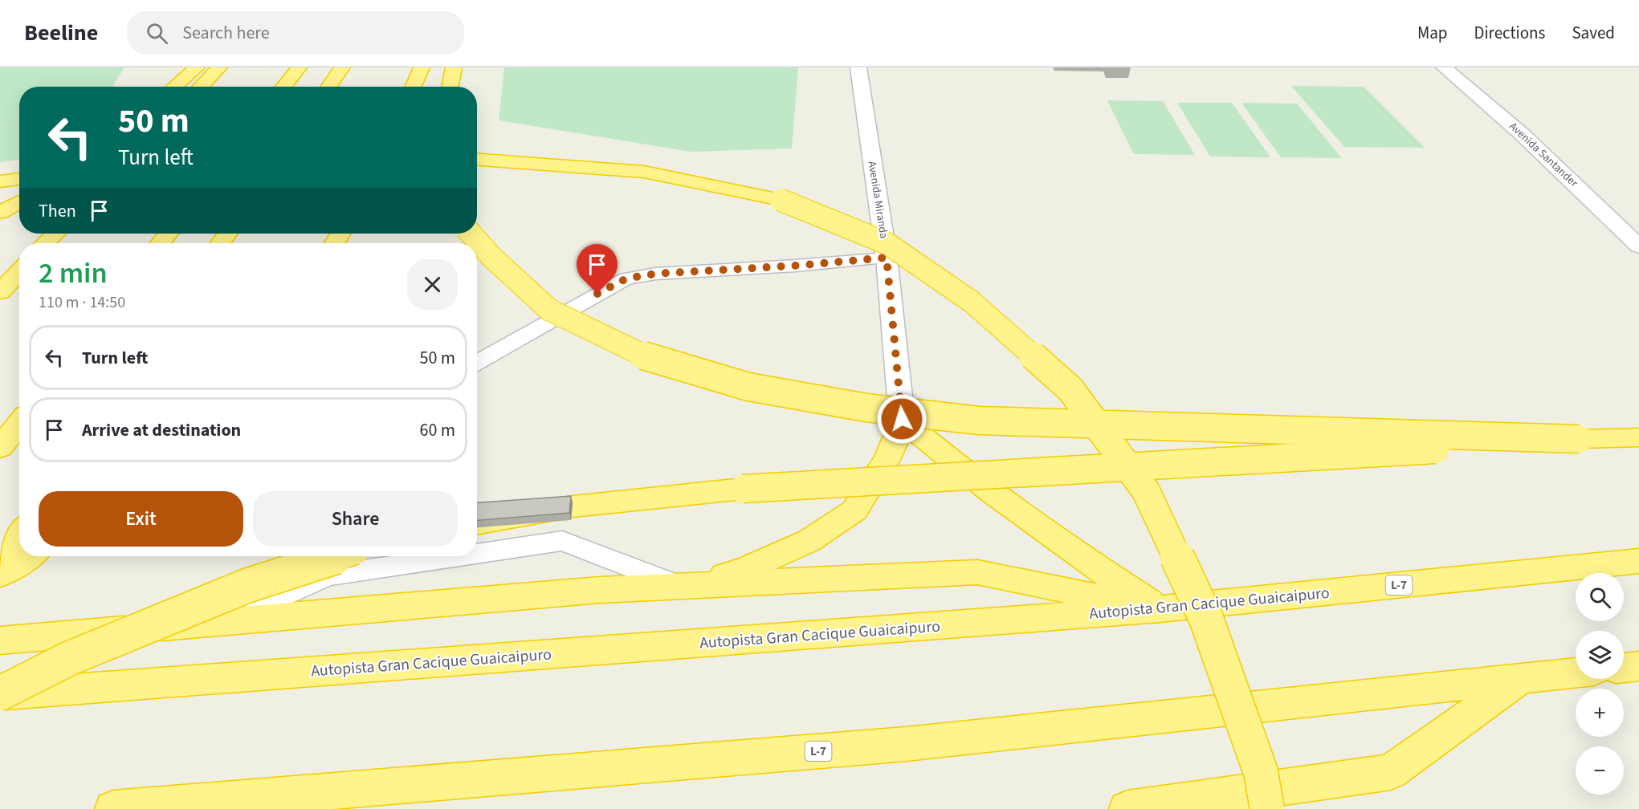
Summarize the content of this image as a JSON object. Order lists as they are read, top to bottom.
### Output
{
  "streets": {
    "highway": ["L-7", "Autopista Gran Cacique Guaicaipuro"],
    "street": ["Avenida Santander", "Avenida Miranda"]
  },
  "page": {
    "header": "Beeline",
    "search": "Search here",
    "nav": ["Map", "Directions", "Saved"],
    "turn": ["50 m", "Turn left"],
    "then": "Then",
    "heading": ["2 min", "110 m · 14:50"],
    "list": [
      {
        "name": "Turn left",
        "value": "50 m"
      },
      {
        "name": "Arrive at destination",
        "value": "60 m"
      }
    ],
    "buttons": ["Exit", "Share"],
    "map_buttons": ["+", "−"]
  }
}
